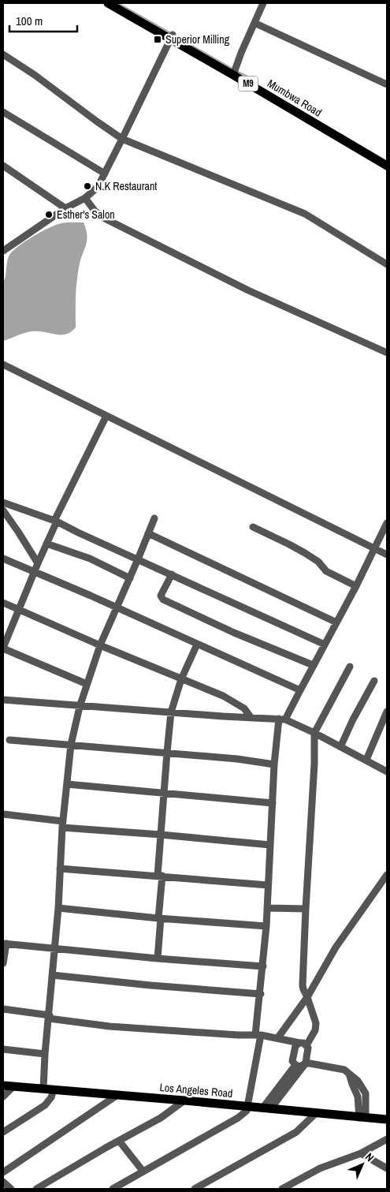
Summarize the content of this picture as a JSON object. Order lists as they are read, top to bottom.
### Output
{
  "streets": {
    "main road": ["M9", "Mumbwa Road", "Los Angeles Road"]
  },
  "places": {
    "transit": ["Superior Milling"],
    "other": ["N.K Restaurant", "Esther's Salon"]
  },
  "scale_bar": "100 m",
  "north": "top right"
}
